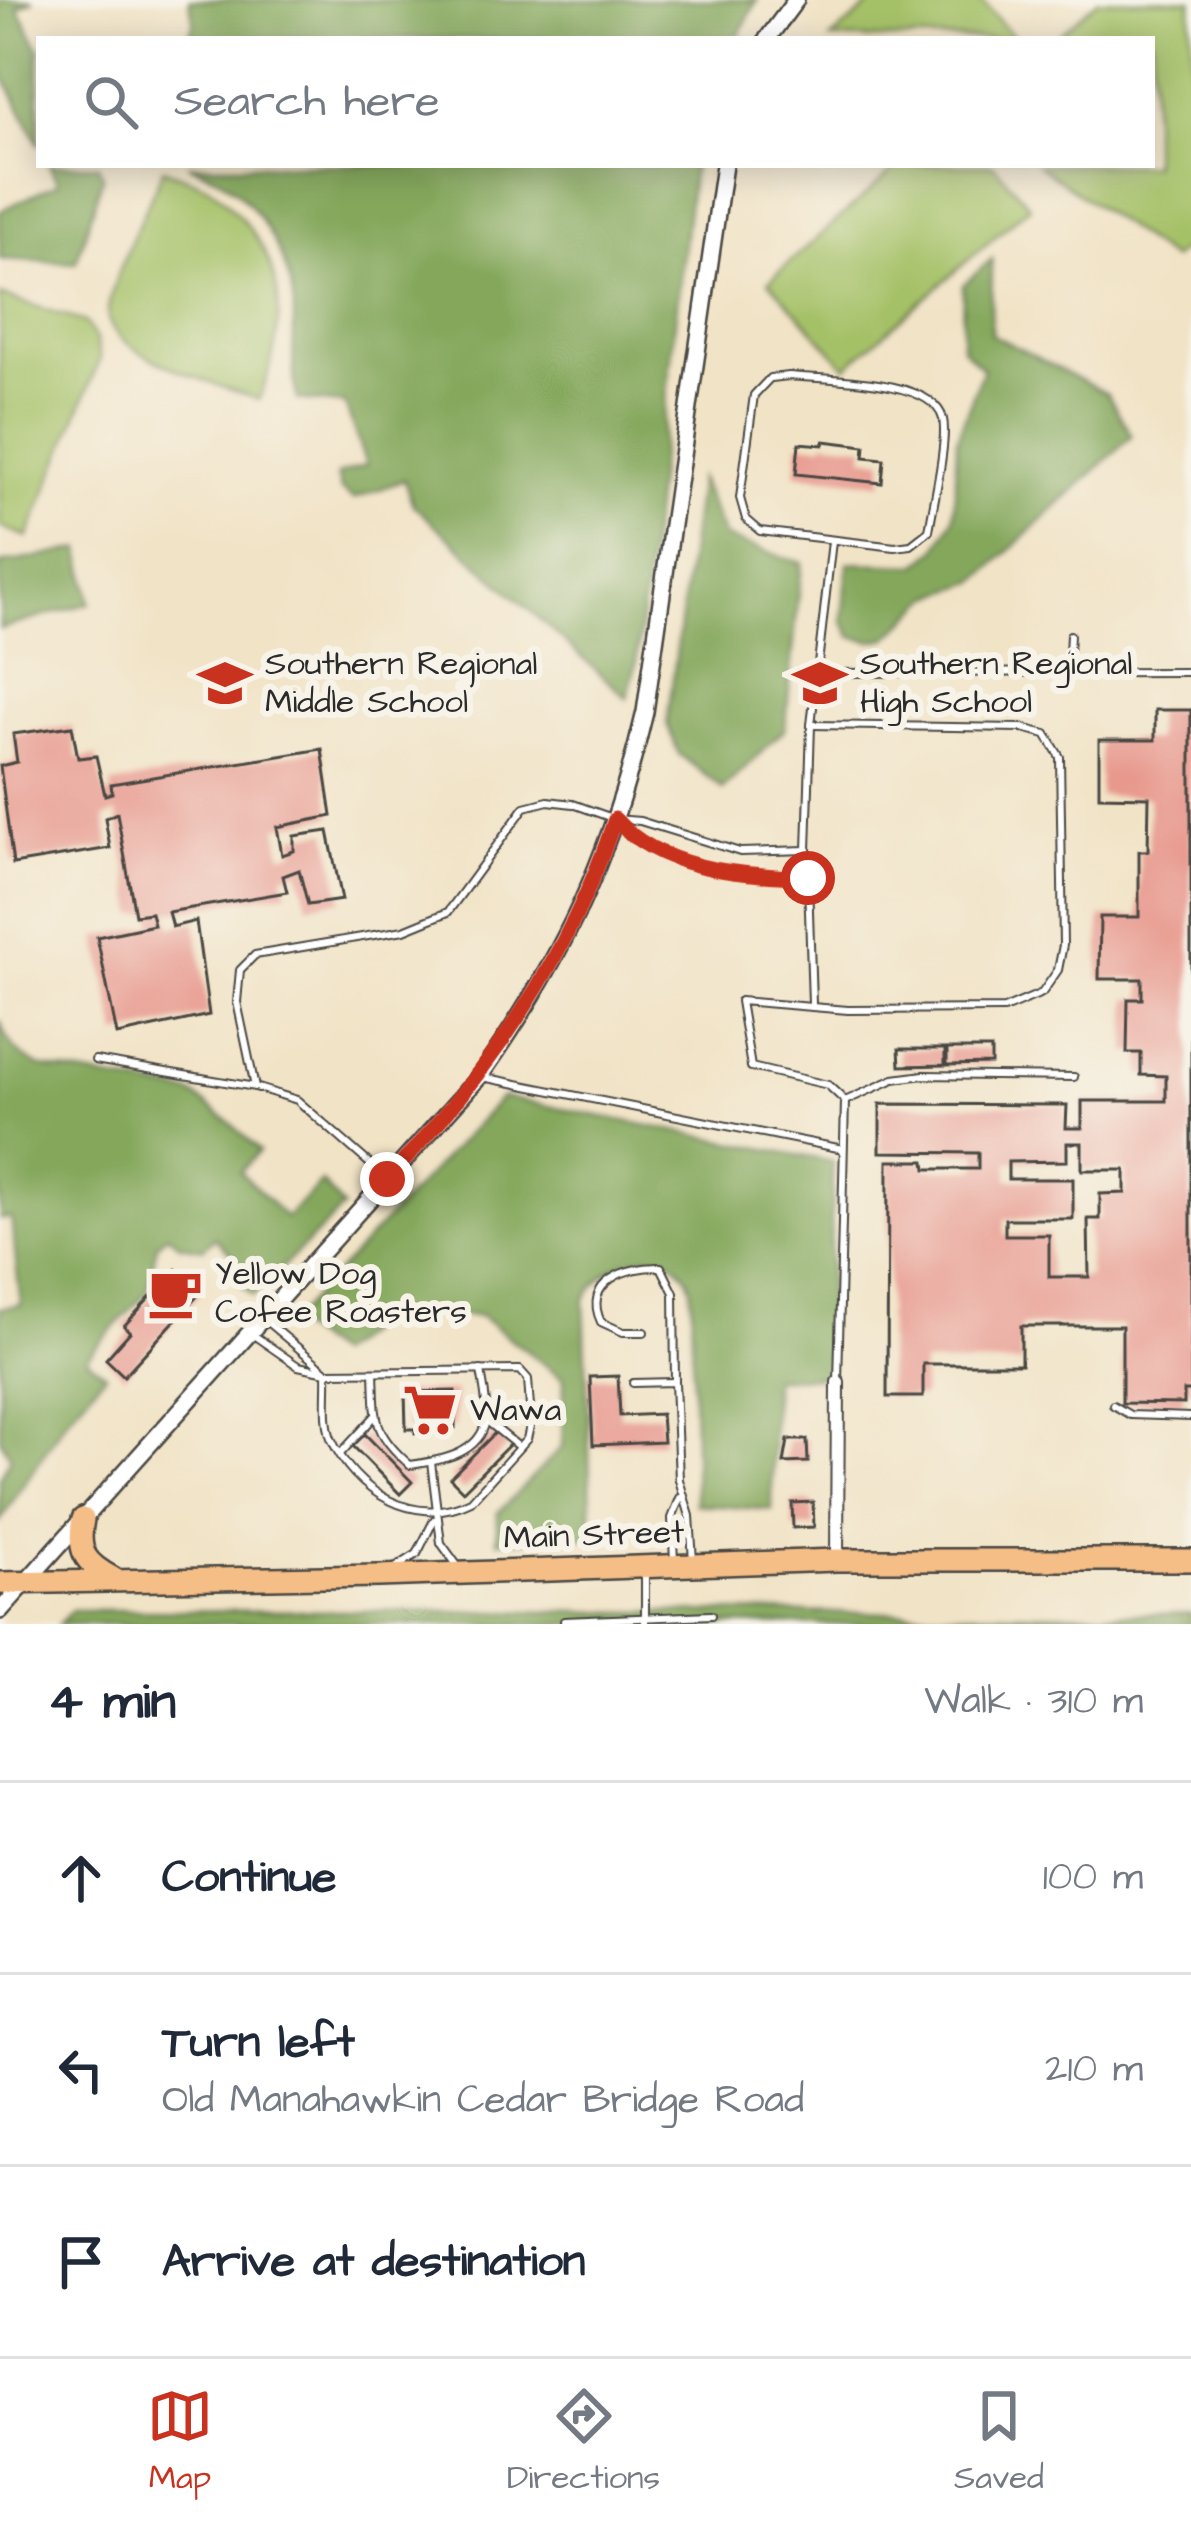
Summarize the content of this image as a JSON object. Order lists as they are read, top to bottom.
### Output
{
  "streets": {
    "highway": ["Main Street"]
  },
  "places": {
    "school or university": ["Southern Regional Middle School", "Southern Regional High School"],
    "cafe": ["Yellow Dog Cofee Roasters"],
    "supermarket": ["Wawa"]
  },
  "page": {
    "search": "Search here",
    "heading": ["4 min", "Walk · 310 m"],
    "list": [
      ["Continue", "100 m"],
      ["Turn left", "Old Manahawkin Cedar Bridge Road", "210 m"],
      "Arrive at destination"
    ],
    "nav": ["Map", "Directions", "Saved"]
  }
}
